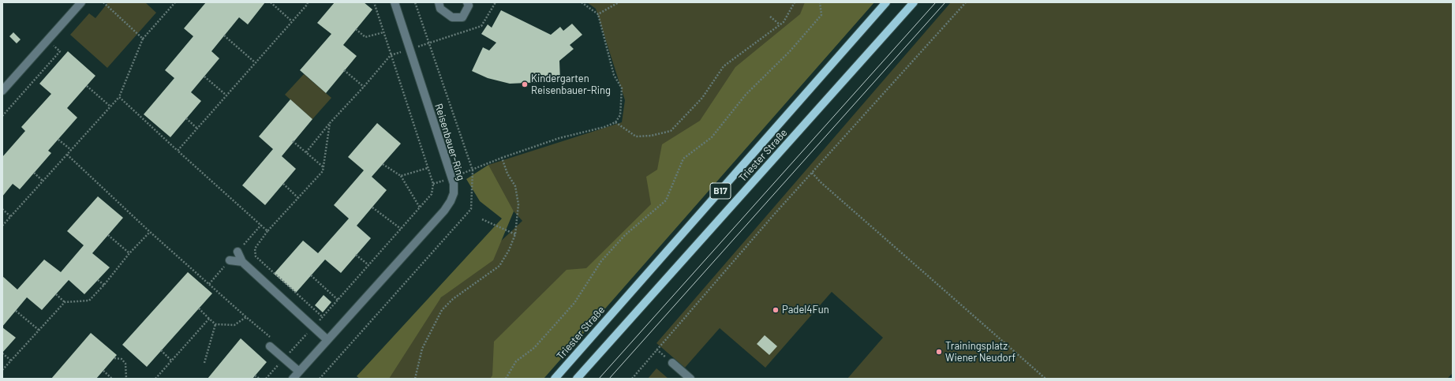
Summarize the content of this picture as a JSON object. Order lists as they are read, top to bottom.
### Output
{
  "streets": {
    "main road": ["Triester Straße", "B17"],
    "street": ["Reisenbauer-Ring"]
  },
  "places": ["Kindergarten Reisenbauer-Ring", "Padel4Fun", "Trainingsplatz Wiener Neudorf"]
}
